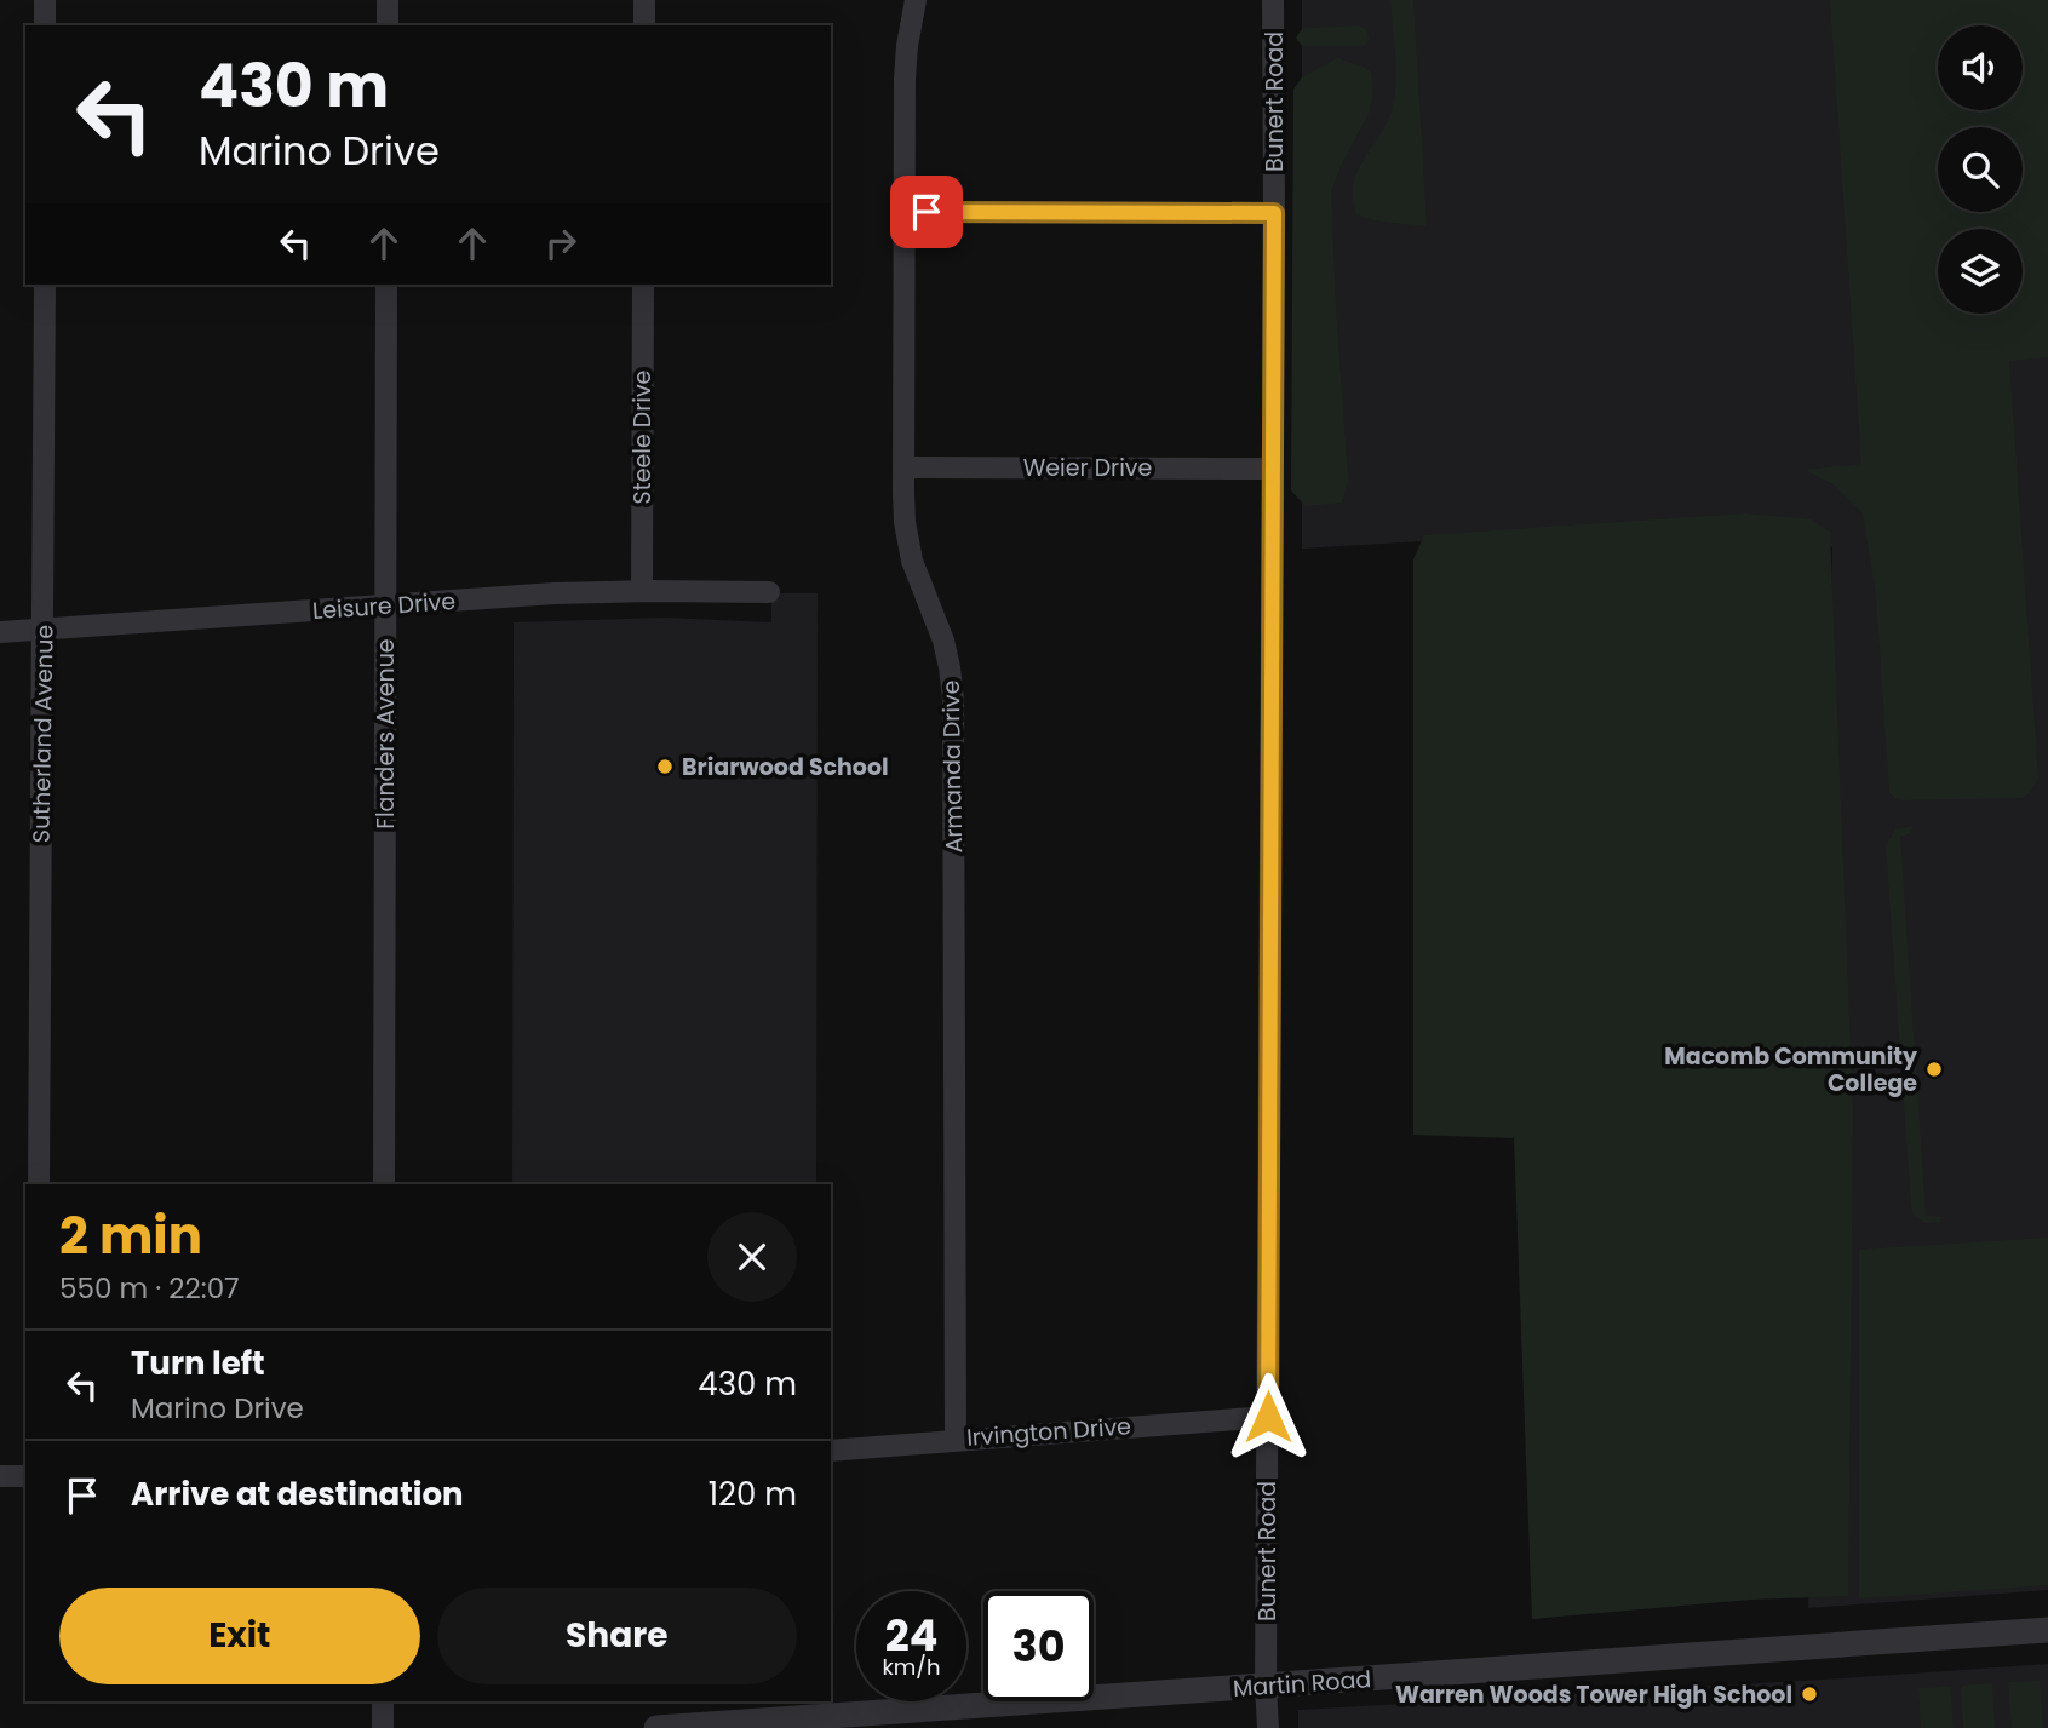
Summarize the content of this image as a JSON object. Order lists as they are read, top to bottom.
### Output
{
  "streets": {
    "street": [
      "Bunert Road",
      "Steele Drive",
      "Weier Drive",
      "Leisure Drive",
      "Sutherland Avenue",
      "Flanders Avenue",
      "Armanda Drive",
      "Irvington Drive",
      "Martin Road"
    ]
  },
  "crossings": [
    ["Bunert Road", "Weier Drive"],
    ["Bunert Road", "Irvington Drive"],
    ["Bunert Road", "Martin Road"],
    ["Steele Drive", "Leisure Drive"],
    ["Weier Drive", "Armanda Drive"],
    ["Leisure Drive", "Sutherland Avenue"],
    ["Leisure Drive", "Flanders Avenue"],
    ["Armanda Drive", "Irvington Drive"]
  ],
  "places": ["Briarwood School", "Macomb Community College", "Warren Woods Tower High School"],
  "page": {
    "turn": ["430 m", "Marino Drive"],
    "heading": ["2 min", "550 m · 22:07"],
    "list": [
      {
        "name": "Turn left",
        "note": "Marino Drive",
        "value": "430 m"
      },
      {
        "name": "Arrive at destination",
        "value": "120 m"
      }
    ],
    "buttons": ["Exit", "Share"],
    "speed": "24 km/h",
    "limit": "30"
  }
}
